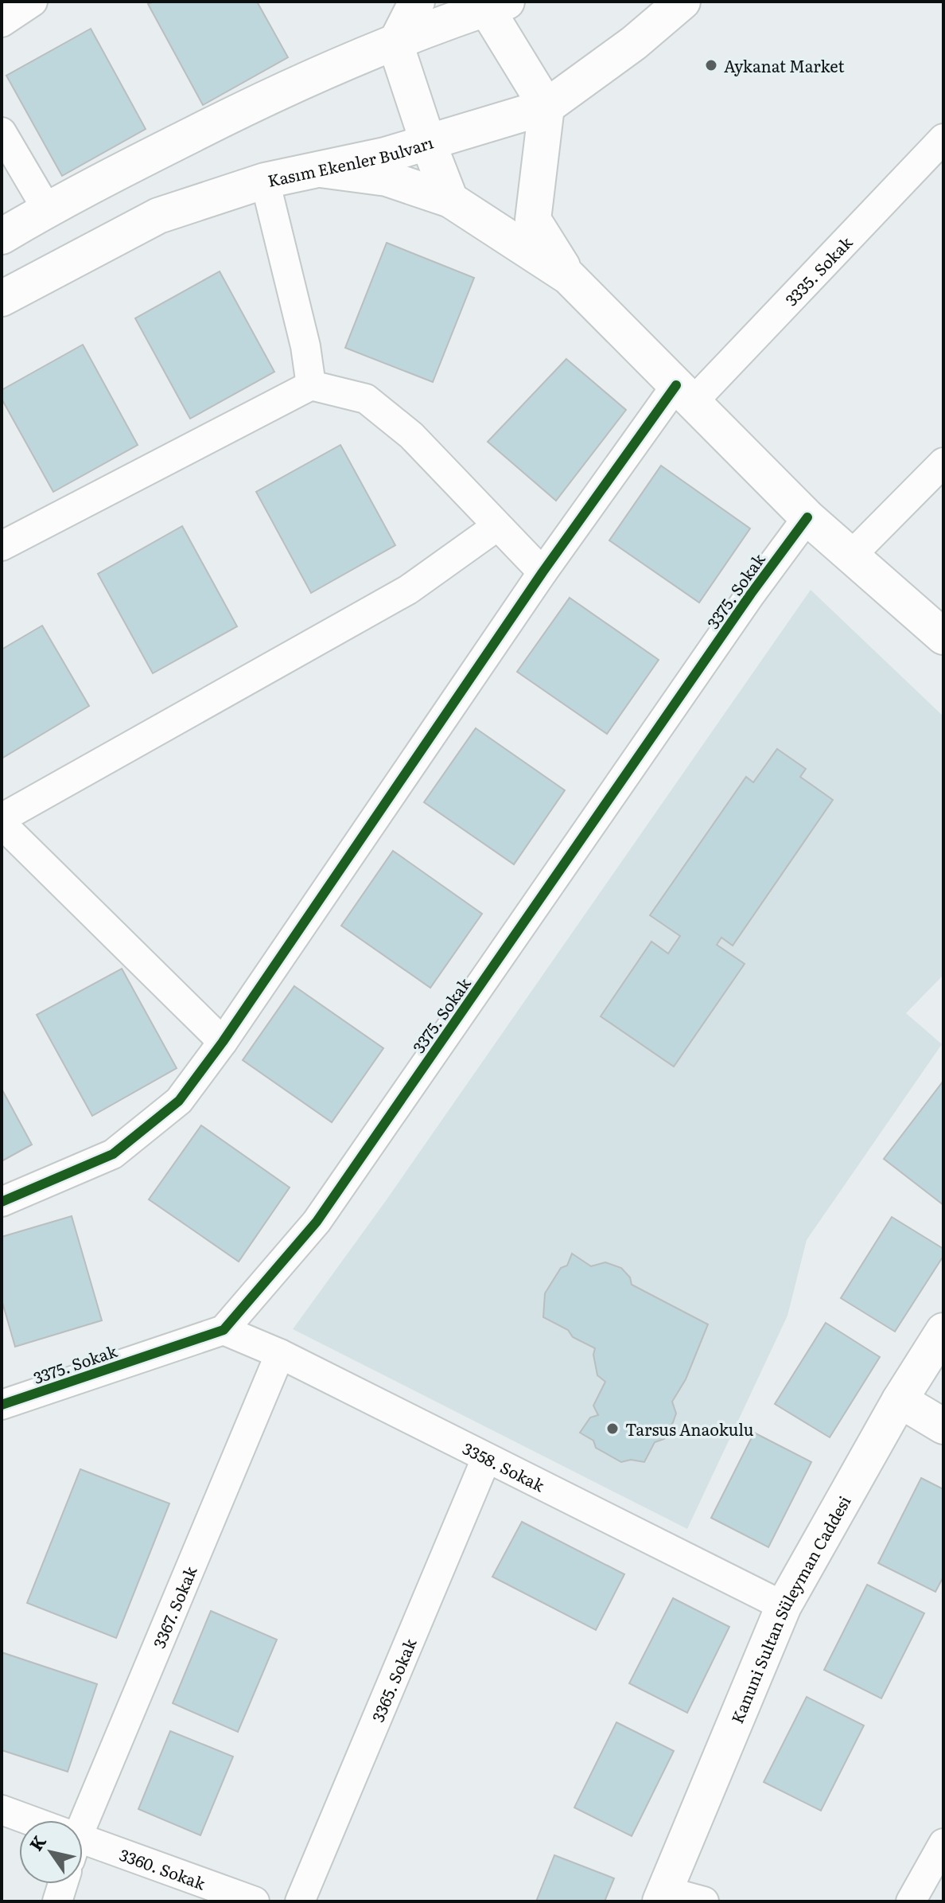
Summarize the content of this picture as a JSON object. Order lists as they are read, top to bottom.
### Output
{
  "streets": {
    "street": [
      "Kasım Ekenler Bulvarı",
      "3335. Sokak",
      "3375. Sokak",
      "3358. Sokak",
      "3367. Sokak",
      "Kanuni Sultan Süleyman Caddesi",
      "3365. Sokak",
      "3360. Sokak"
    ]
  },
  "crossings": [
    ["3375. Sokak", "3358. Sokak"],
    ["3358. Sokak", "3367. Sokak"],
    ["3358. Sokak", "Kanuni Sultan Süleyman Caddesi"],
    ["3358. Sokak", "3365. Sokak"]
  ],
  "places": ["Aykanat Market", "Tarsus Anaokulu"],
  "north": "top left"
}
